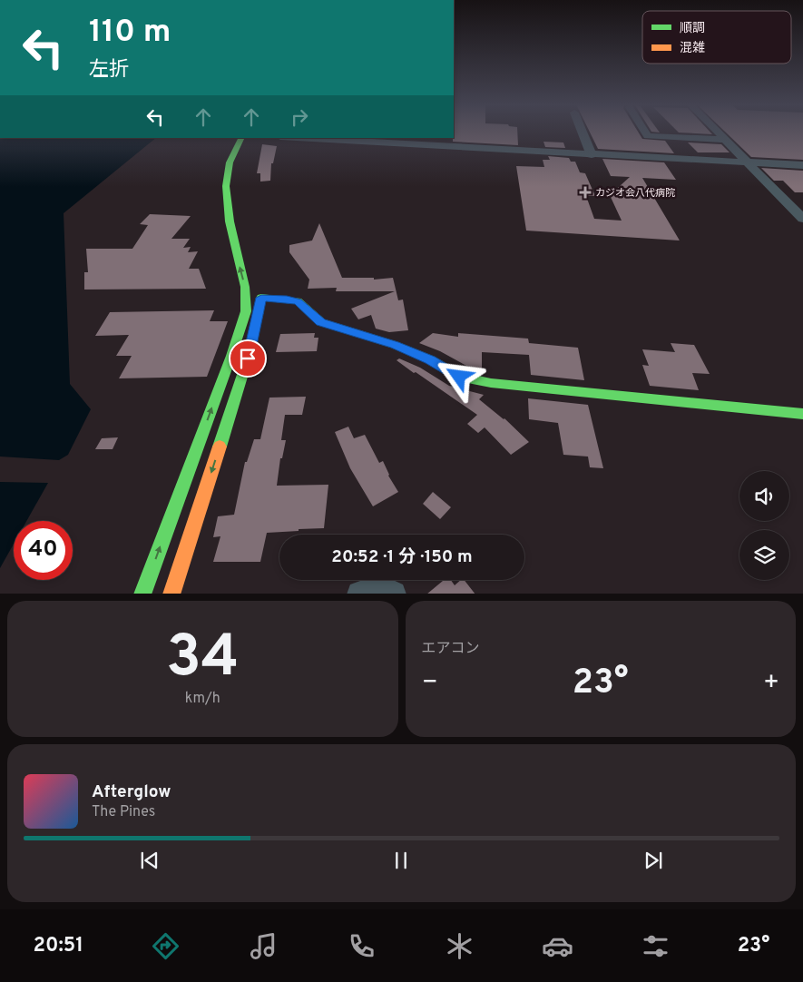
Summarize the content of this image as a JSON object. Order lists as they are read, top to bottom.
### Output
{
  "places": {
    "health": ["カジオ会八代病院"]
  },
  "legend": ["順調", "混雑"],
  "page": {
    "turn": ["110 m", "左折"],
    "limit": "40",
    "trip": "20:52 · 1 分 · 150 m",
    "tile": [
      ["34", "km/h"],
      "エアコン"
    ],
    "heat": ["−", "23°", "+"],
    "song": ["Afterglow", "The Pines"],
    "tabs": ["20:51", "23°"]
  }
}
